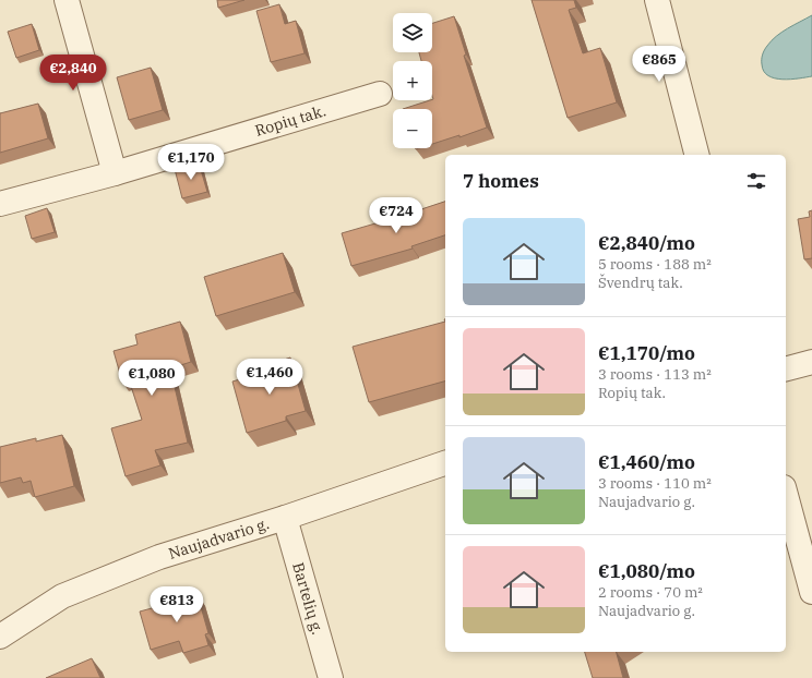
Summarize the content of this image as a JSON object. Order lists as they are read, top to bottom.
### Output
{
  "streets": {
    "street": ["Ropių tak.", "Naujadvario g.", "Bartelių g."]
  },
  "crossings": [
    ["Naujadvario g.", "Bartelių g."]
  ],
  "page": {
    "map_buttons": ["+", "−"],
    "price": [
      "€865",
      "€2,840",
      "€1,170",
      "€724",
      "€1,460",
      "€1,080",
      "€813"
    ],
    "heading": "7 homes",
    "list": [
      {
        "name": "€2,840/mo",
        "note": "5 rooms · 188 m² · Švendrų tak."
      },
      {
        "name": "€1,170/mo",
        "note": "3 rooms · 113 m² · Ropių tak."
      },
      {
        "name": "€1,460/mo",
        "note": "3 rooms · 110 m² · Naujadvario g."
      },
      {
        "name": "€1,080/mo",
        "note": "2 rooms · 70 m² · Naujadvario g."
      }
    ]
  }
}
